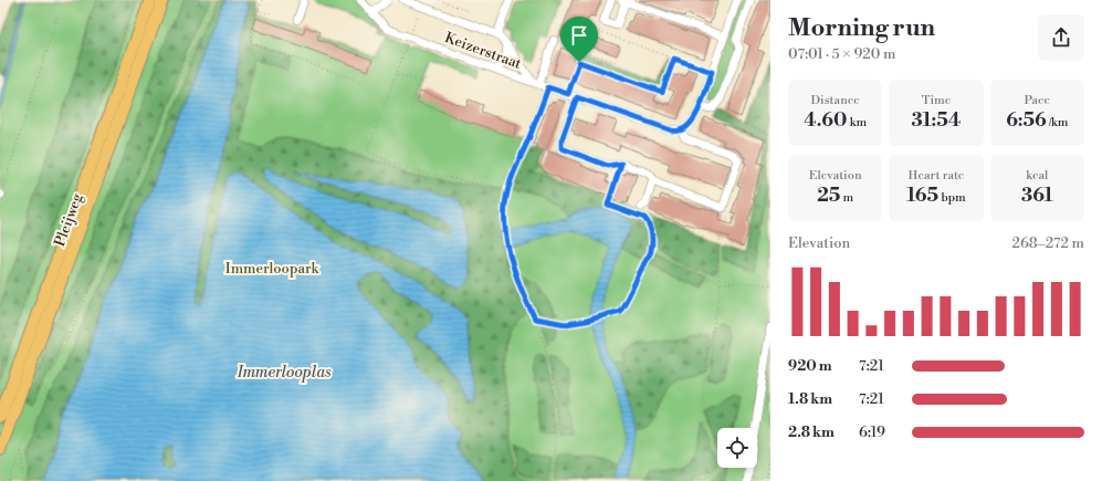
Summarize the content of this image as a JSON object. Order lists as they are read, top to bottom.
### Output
{
  "streets": {
    "highway": ["Pleijweg"],
    "street": ["Keizerstraat"]
  },
  "water": ["Immerlooplas"],
  "parks": ["Immerloopark"],
  "page": {
    "heading": ["Morning run", "07:01 · 5 × 920 m"],
    "stats": [
      ["Distance", "4.60 km"],
      ["Time", "31:54"],
      ["Pace", "6:56 /km"],
      ["Elevation", "25 m"],
      ["Heart rate", "165 bpm"],
      ["kcal", "361"]
    ],
    "chart": ["Elevation", "268–272 m"],
    "list": [
      {
        "name": "920 m",
        "note": "7:21"
      },
      {
        "name": "1.8 km",
        "note": "7:21"
      },
      {
        "name": "2.8 km",
        "note": "6:19"
      }
    ]
  }
}
